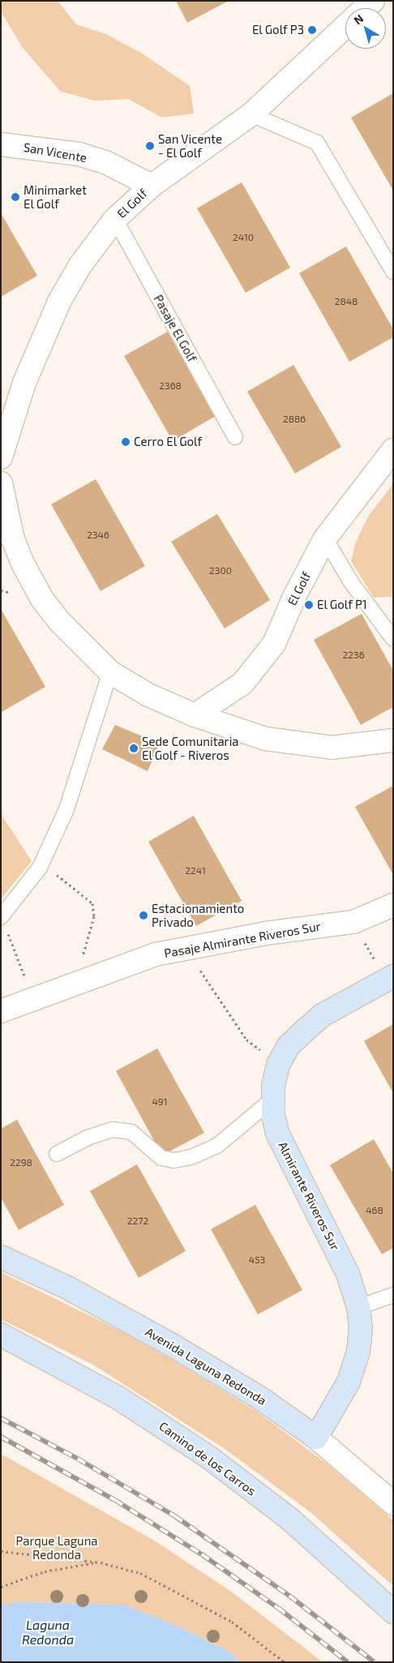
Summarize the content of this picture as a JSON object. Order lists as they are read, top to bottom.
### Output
{
  "streets": {
    "street": [
      "San Vicente",
      "El Golf",
      "Pasaje Almirante Riveros Sur",
      "Almirante Riveros Sur",
      "Avenida Laguna Redonda",
      "Camino de los Carros"
    ],
    "lane": ["Pasaje El Golf"]
  },
  "crossings": [
    ["San Vicente", "El Golf"],
    ["El Golf", "Pasaje El Golf"],
    ["Almirante Riveros Sur", "Avenida Laguna Redonda"]
  ],
  "water": ["Laguna Redonda"],
  "parks": ["Parque Laguna Redonda"],
  "places": [
    "El Golf P3",
    "San Vicente - El Golf",
    "Minimarket El Golf",
    "Cerro El Golf",
    "El Golf P1",
    "Sede Comunitaria El Golf - Riveros",
    "Estacionamiento Privado"
  ],
  "house_numbers": [
    "2410",
    "2848",
    "2368",
    "2886",
    "2346",
    "2300",
    "2236",
    "2241",
    "491",
    "2298",
    "468",
    "2272",
    "453"
  ],
  "north": "top left"
}
